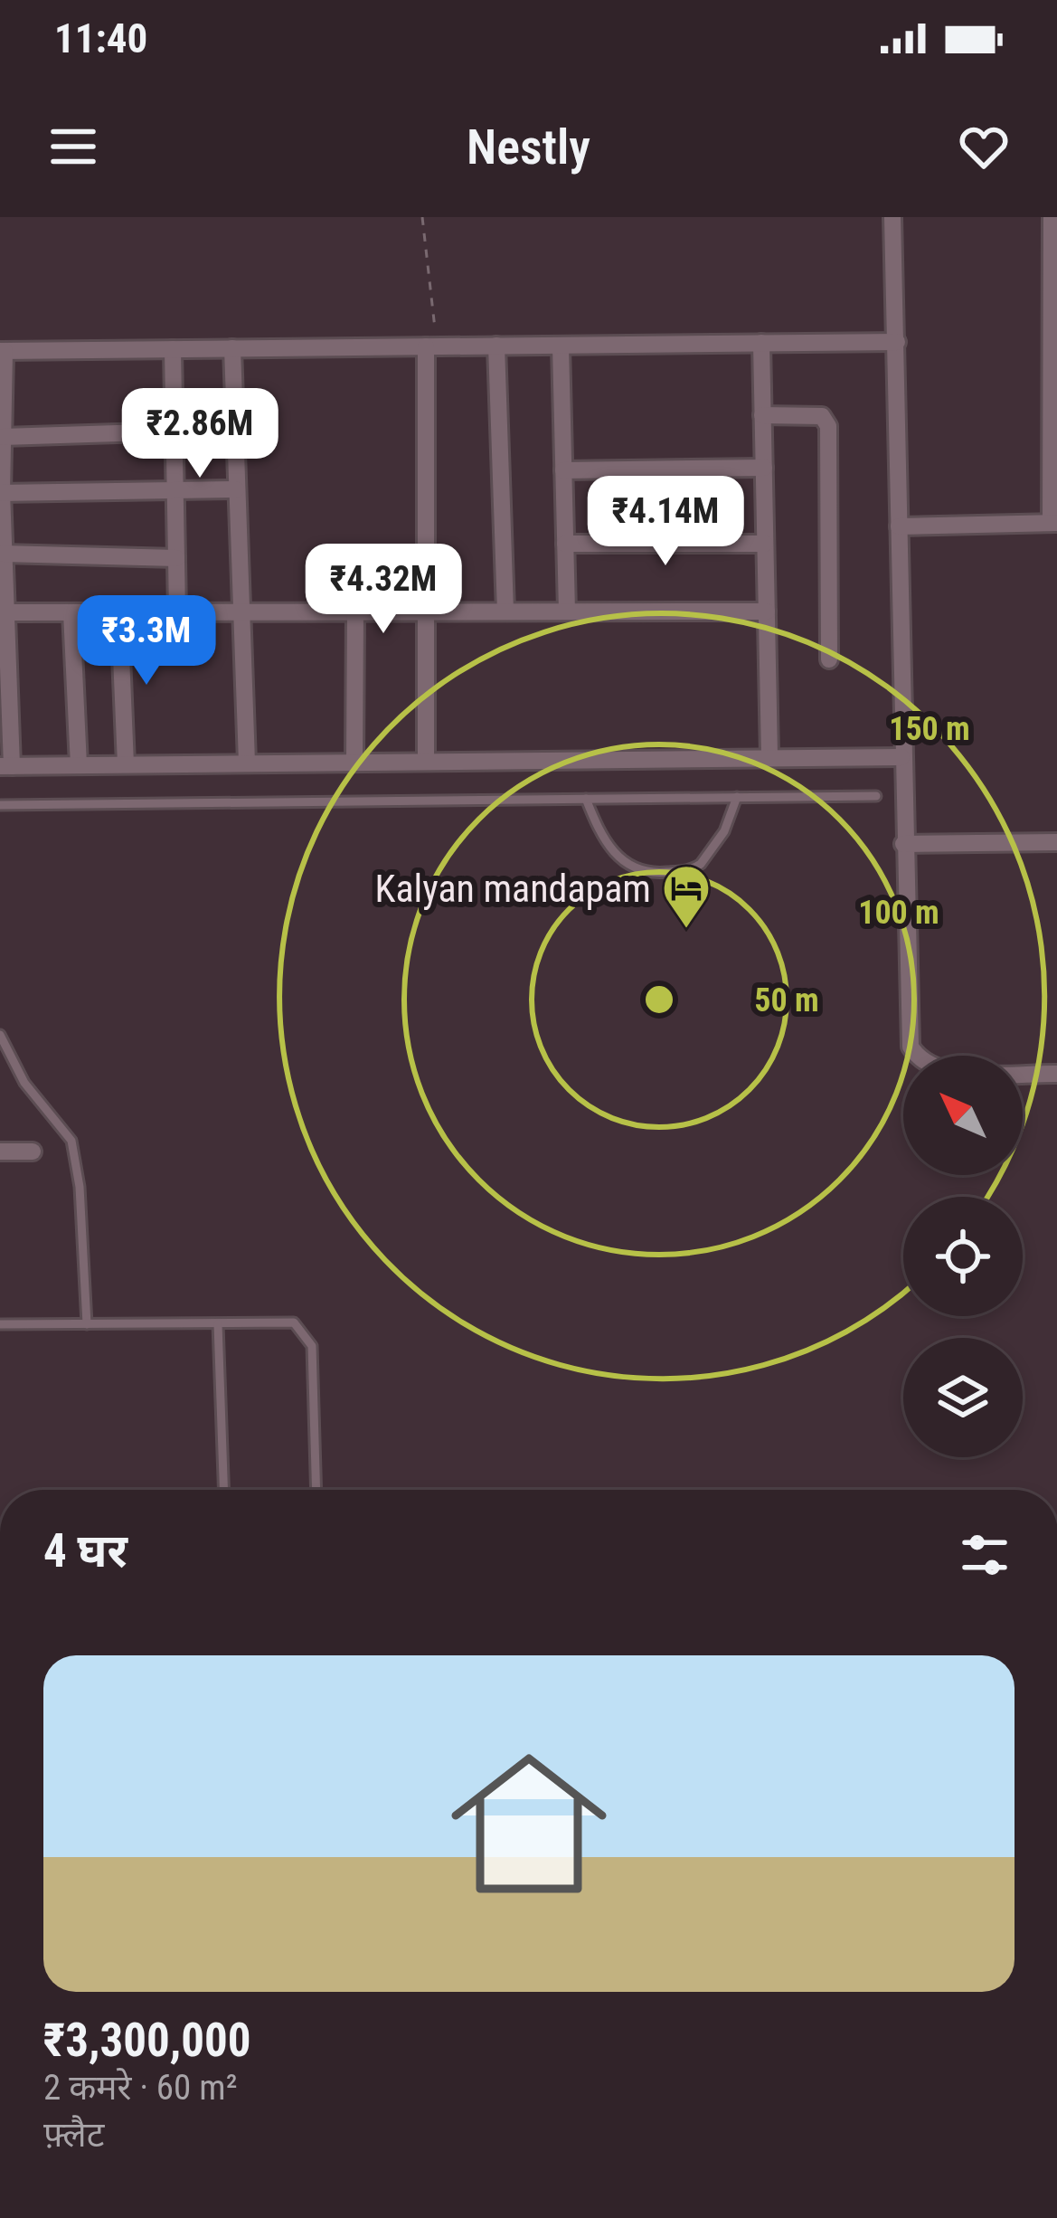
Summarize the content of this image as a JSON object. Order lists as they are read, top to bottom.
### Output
{
  "places": {
    "hotel": ["Kalyan mandapam"]
  },
  "north": "top left",
  "page": {
    "status": "11:40",
    "header": "Nestly",
    "price": [
      "₹2.86M",
      "₹4.14M",
      "₹4.32M",
      "₹3.3M"
    ],
    "heading": "4 घर",
    "list": [
      {
        "name": "₹3,300,000",
        "note": "2 कमरे · 60 m² · फ़्लैट"
      }
    ]
  },
  "rings": ["150 m", "100 m", "50 m"]
}
